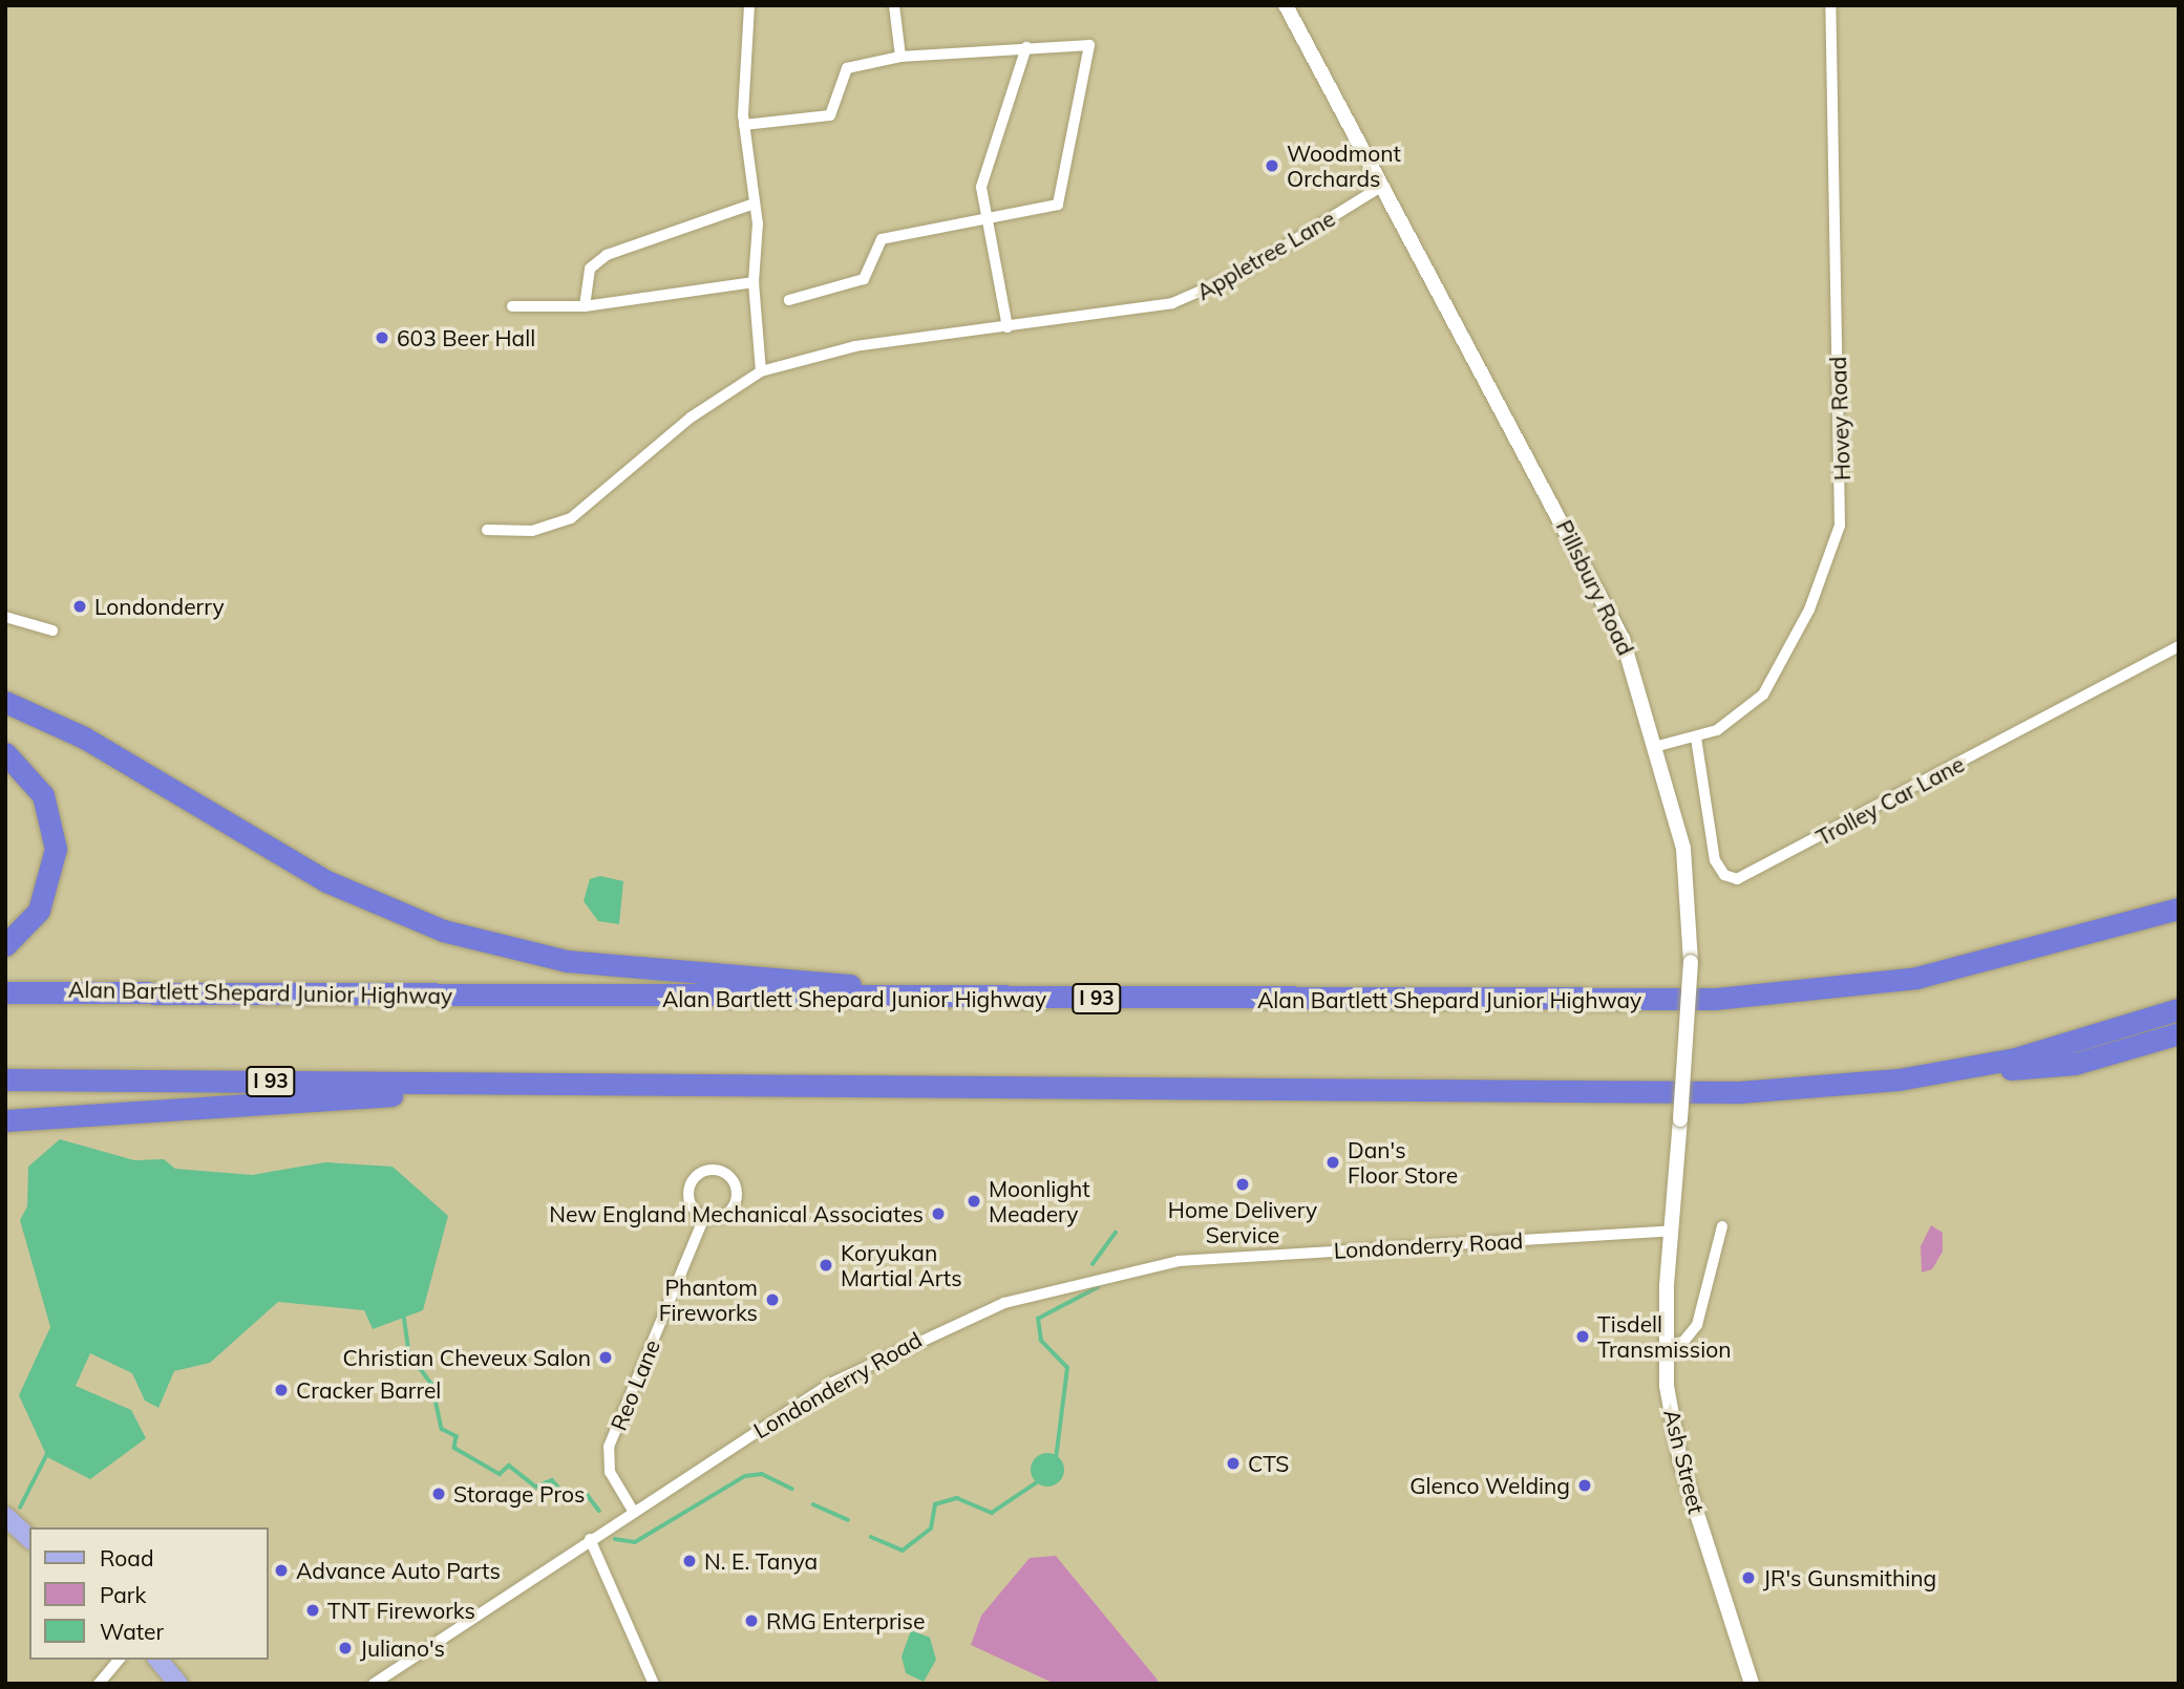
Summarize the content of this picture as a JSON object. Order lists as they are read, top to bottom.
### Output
{
  "streets": {
    "highway": ["Alan Bartlett Shepard Junior Highway", "I 93"],
    "street": [
      "Appletree Lane",
      "Hovey Road",
      "Pillsbury Road",
      "Trolley Car Lane",
      "Londonderry Road",
      "Reo Lane",
      "Ash Street"
    ]
  },
  "crossings": [
    ["Appletree Lane", "Pillsbury Road"],
    ["Hovey Road", "Pillsbury Road"],
    ["Hovey Road", "Trolley Car Lane"],
    ["Pillsbury Road", "Londonderry Road"],
    ["Pillsbury Road", "Ash Street"],
    ["Londonderry Road", "Reo Lane"],
    ["Londonderry Road", "Ash Street"]
  ],
  "places": [
    "Woodmont Orchards",
    "603 Beer Hall",
    "Londonderry",
    "Dan's Floor Store",
    "Home Delivery Service",
    "Moonlight Meadery",
    "New England Mechanical Associates",
    "Koryukan Martial Arts",
    "Phantom Fireworks",
    "Tisdell Transmission",
    "Christian Cheveux Salon",
    "Cracker Barrel",
    "CTS",
    "Glenco Welding",
    "Storage Pros",
    "N. E. Tanya",
    "Advance Auto Parts",
    "JR's Gunsmithing",
    "TNT Fireworks",
    "RMG Enterprise",
    "Juliano's"
  ],
  "legend": ["Road", "Park", "Water"]
}
